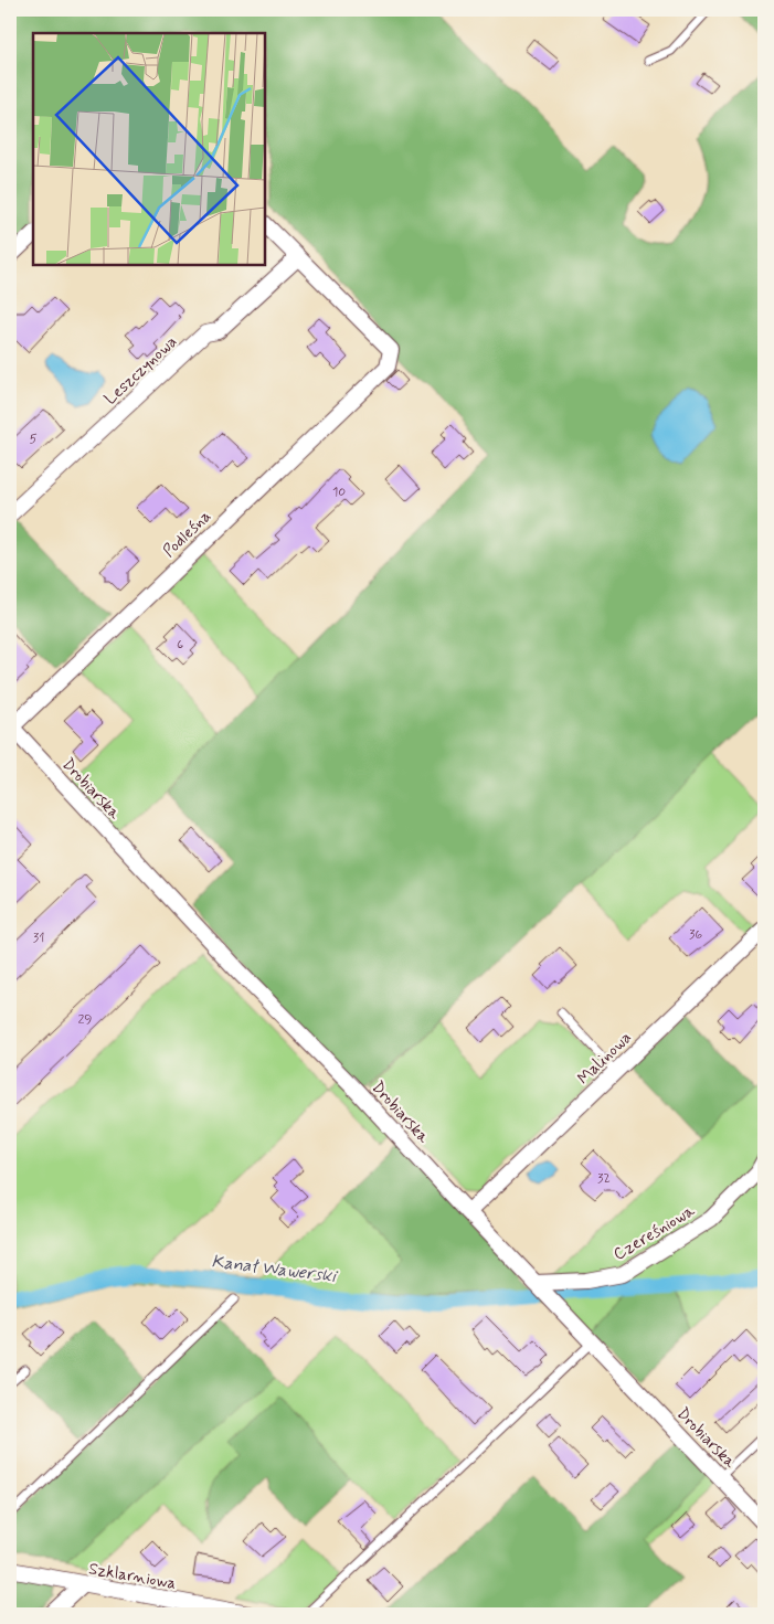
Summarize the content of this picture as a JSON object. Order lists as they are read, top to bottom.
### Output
{
  "streets": {
    "street": [
      "Leszczynowa",
      "Podleśna",
      "Drobiarska",
      "Malinowa",
      "Czereśniowa",
      "Szklarniowa"
    ]
  },
  "crossings": [
    ["Leszczynowa", "Podleśna"],
    ["Podleśna", "Drobiarska"],
    ["Drobiarska", "Malinowa"],
    ["Drobiarska", "Czereśniowa"]
  ],
  "water": ["Kanał Wawerski"],
  "house_numbers": [
    "5",
    "10",
    "6",
    "36",
    "31",
    "29",
    "32"
  ]
}
